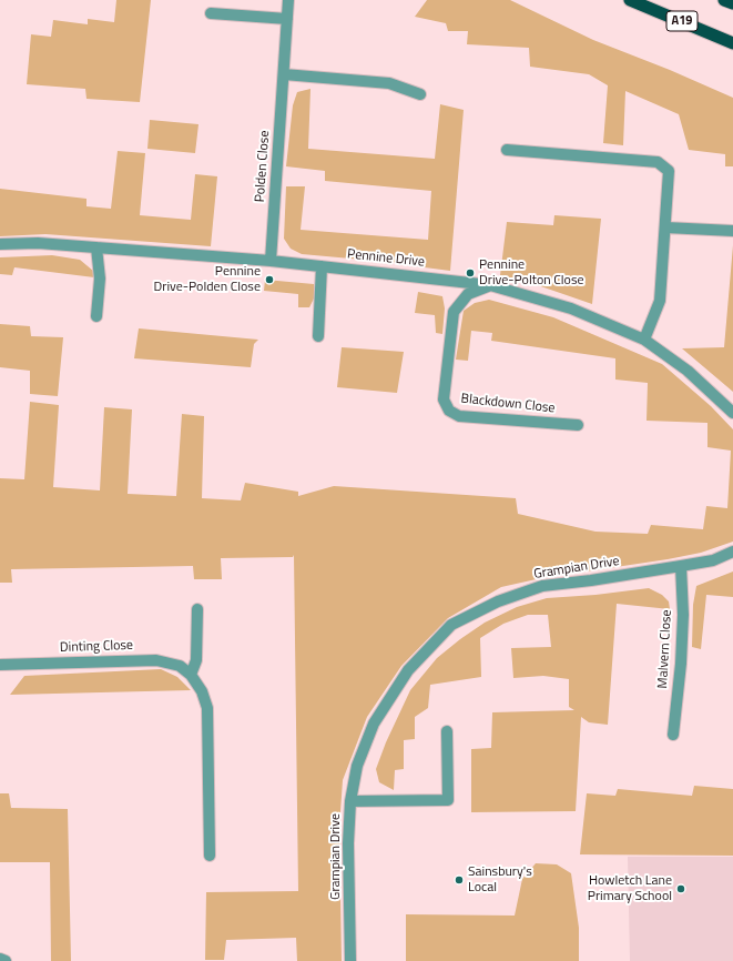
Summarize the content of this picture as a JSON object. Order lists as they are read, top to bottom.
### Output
{
  "streets": {
    "highway": ["A19"],
    "street": [
      "Polden Close",
      "Pennine Drive",
      "Blackdown Close",
      "Grampian Drive",
      "Dinting Close",
      "Malvern Close"
    ]
  },
  "crossings": [
    ["Polden Close", "Pennine Drive"],
    ["Pennine Drive", "Blackdown Close"],
    ["Grampian Drive", "Malvern Close"]
  ],
  "places": [
    "Pennine Drive-Polton Close",
    "Pennine Drive-Polden Close",
    "Sainsbury's Local",
    "Howletch Lane Primary School"
  ]
}
